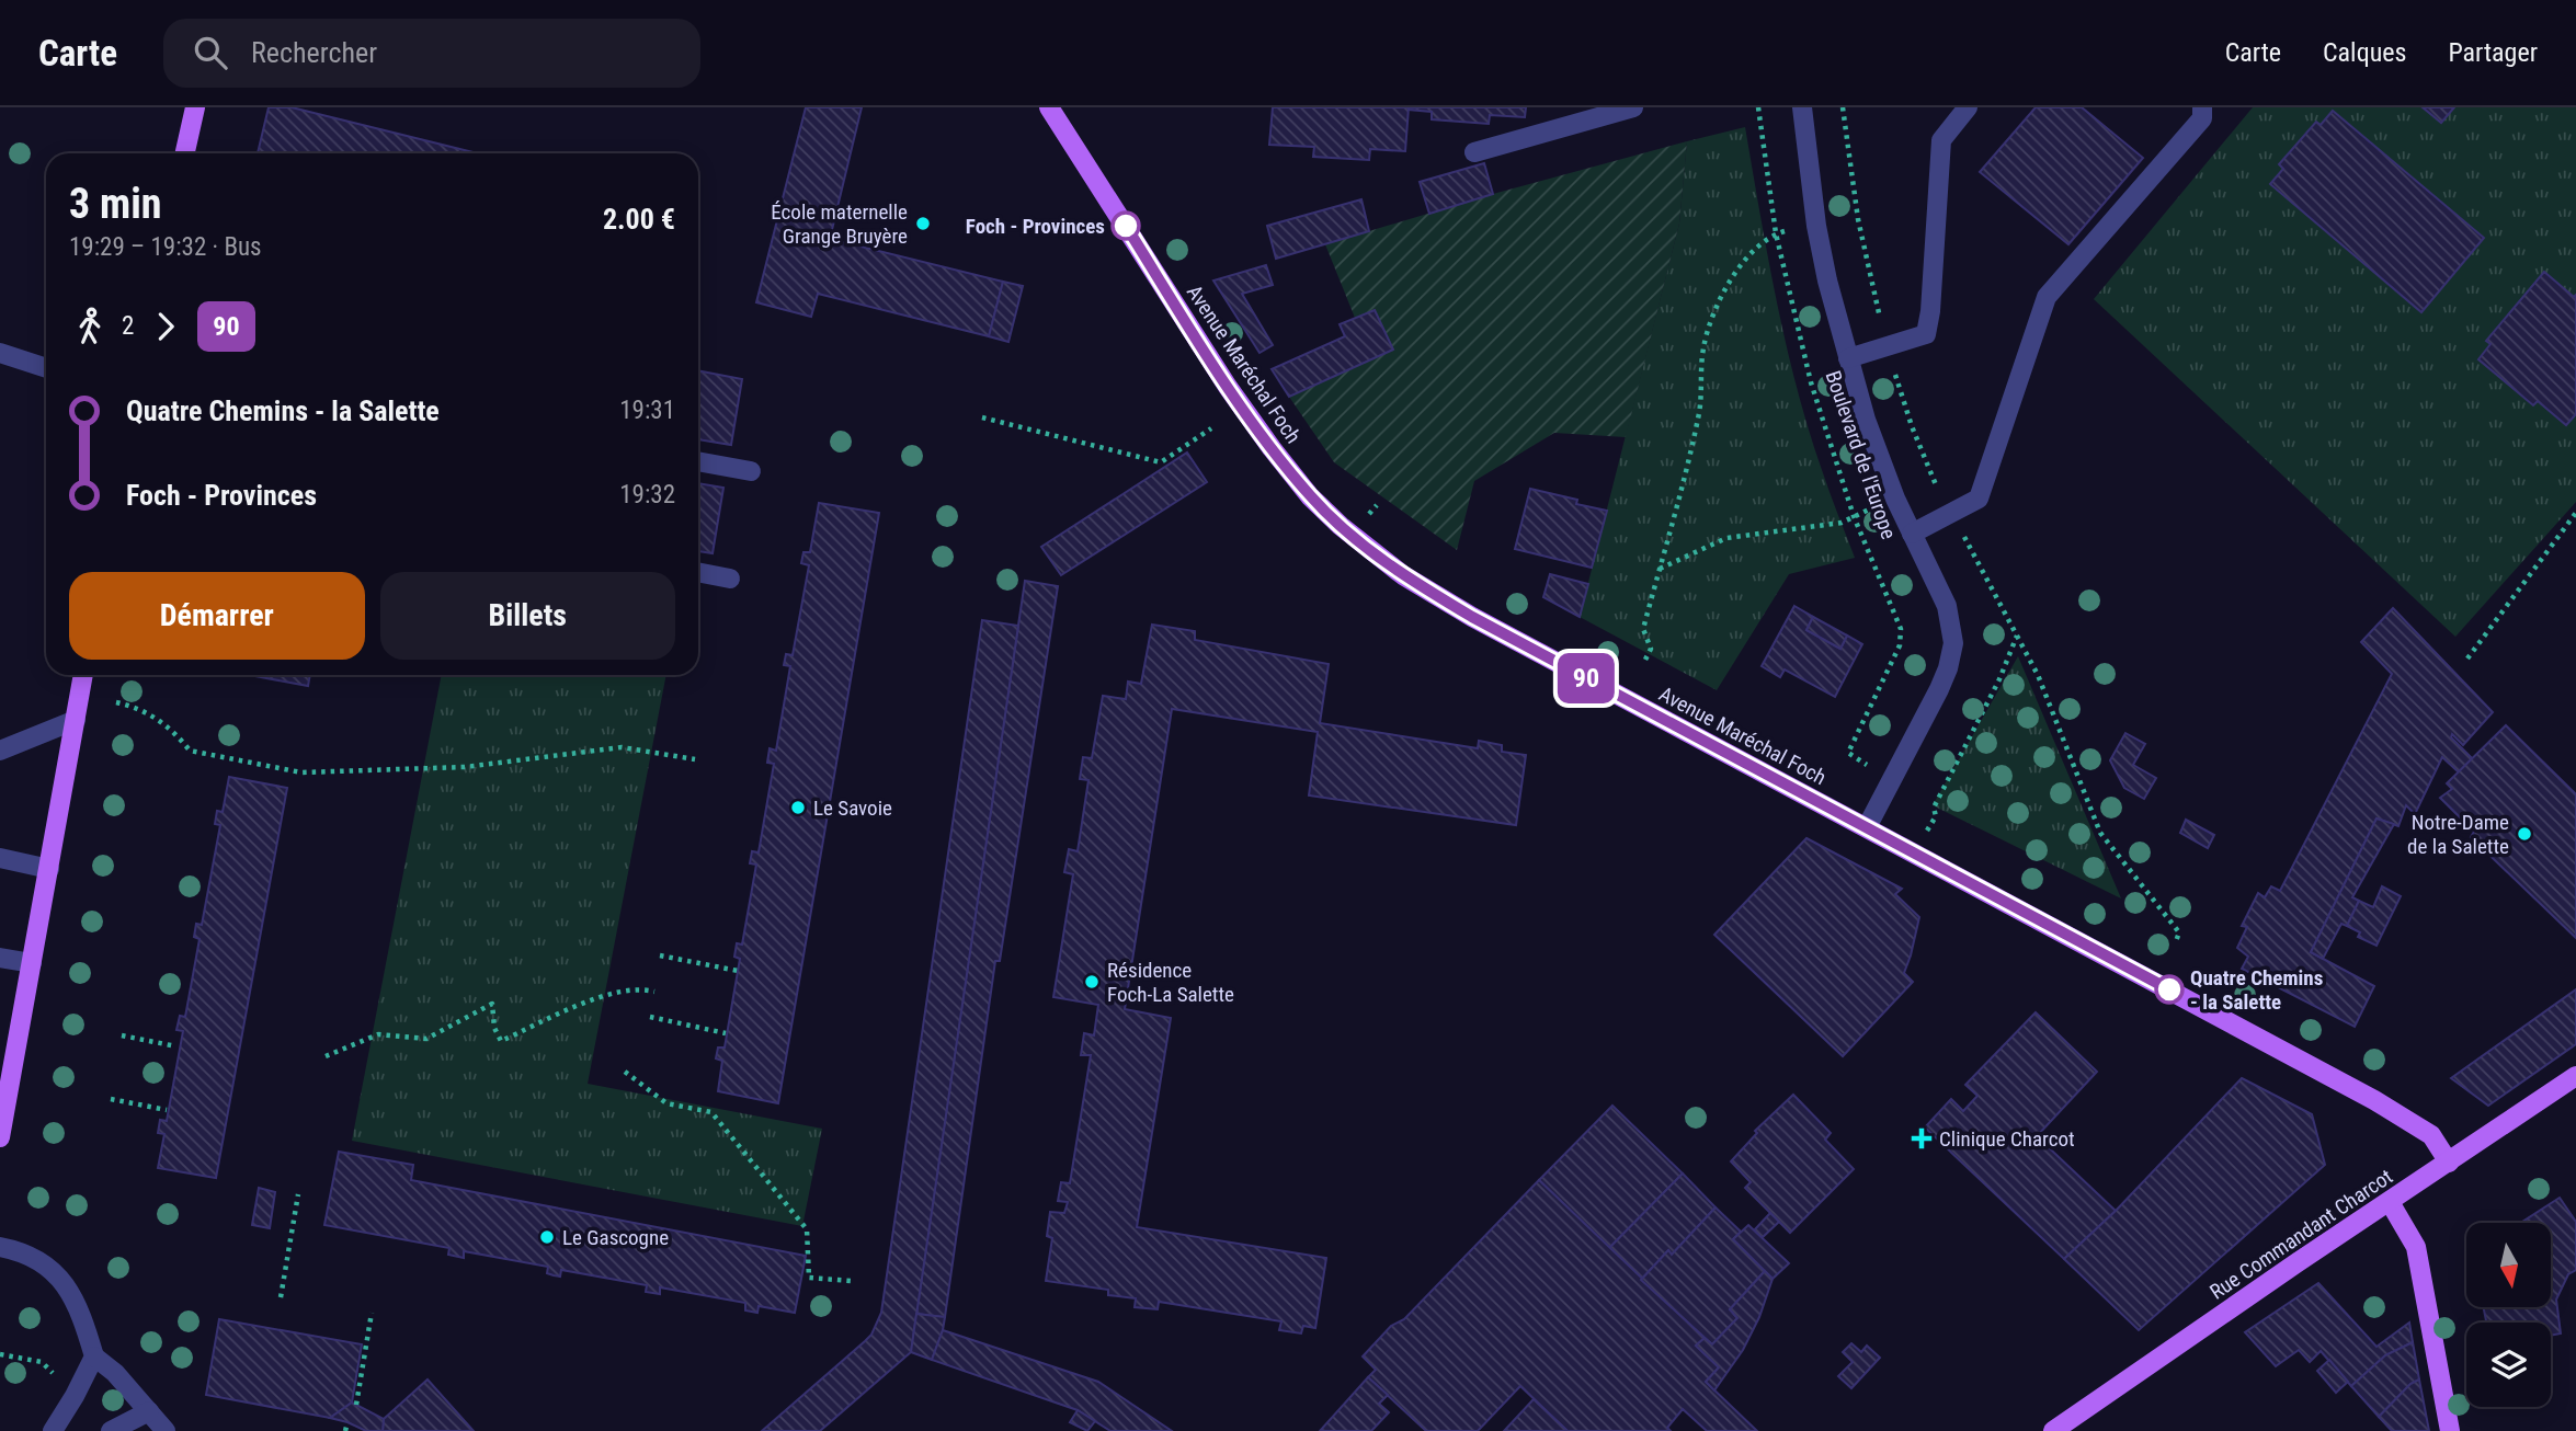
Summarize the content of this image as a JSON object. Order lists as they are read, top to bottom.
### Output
{
  "streets": {
    "main road": ["Avenue Maréchal Foch", "Rue Commandant Charcot"],
    "street": ["Boulevard de l'Europe"]
  },
  "crossings": [
    ["Avenue Maréchal Foch", "Boulevard de l'Europe"],
    ["Avenue Maréchal Foch", "Rue Commandant Charcot"]
  ],
  "places": {
    "other": [
      "École maternelle Grange Bruyère",
      "Foch - Provinces",
      "Le Savoie",
      "Notre-Dame de la Salette",
      "Résidence Foch-La Salette",
      "Quatre Chemins - la Salette",
      "Le Gascogne"
    ],
    "health": ["Clinique Charcot"]
  },
  "lines": ["bus line 90"],
  "north": "bottom",
  "page": {
    "header": "Carte",
    "search": "Rechercher",
    "nav": ["Carte", "Calques", "Partager"],
    "on_map": "90",
    "heading": ["3 min", "19:29 – 19:32 · Bus", "2.00 €"],
    "legs": ["2", "90"],
    "list": [
      {
        "name": "Quatre Chemins - la Salette",
        "value": "19:31"
      },
      {
        "name": "Foch - Provinces",
        "value": "19:32"
      }
    ],
    "buttons": ["Démarrer", "Billets"]
  }
}
